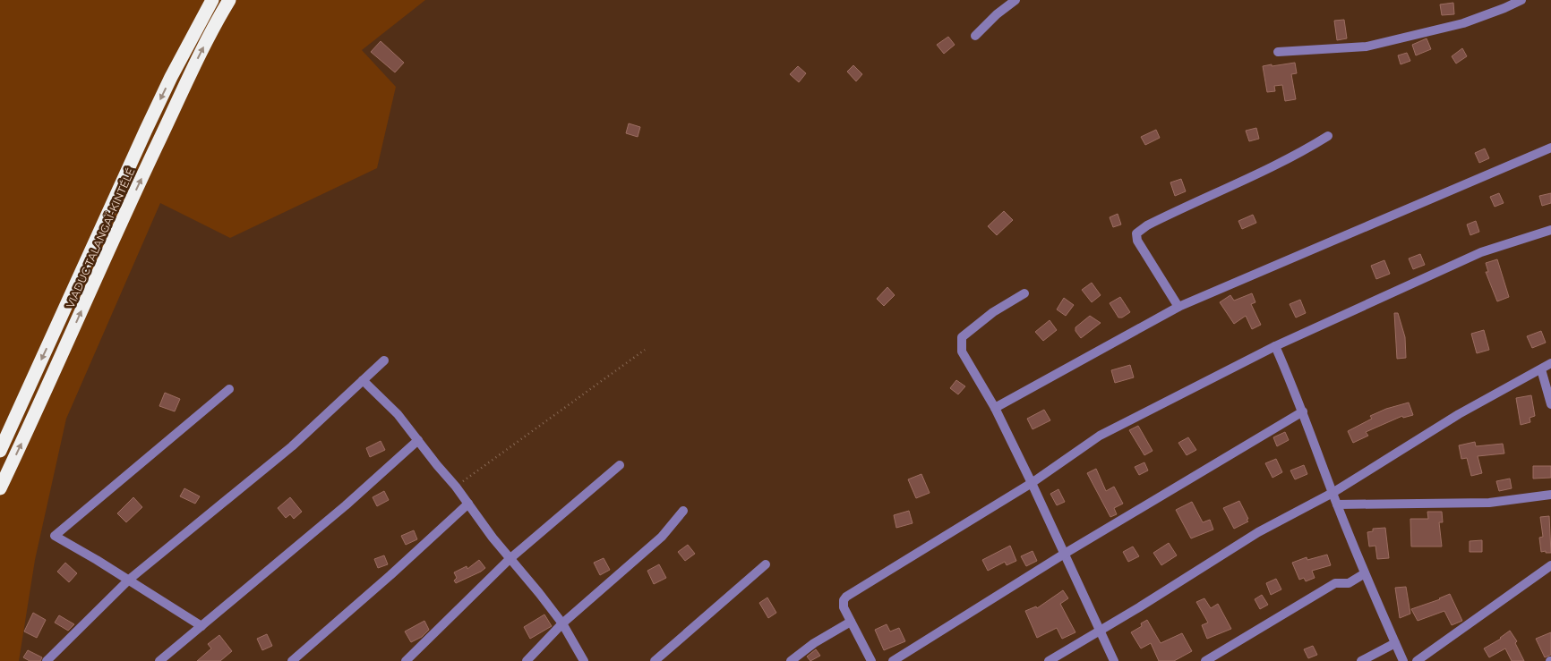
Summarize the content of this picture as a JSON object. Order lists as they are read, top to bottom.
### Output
{
  "streets": {
    "highway": ["VIADUC TALANGAÏ-KINTÉLÉ"]
  }
}
